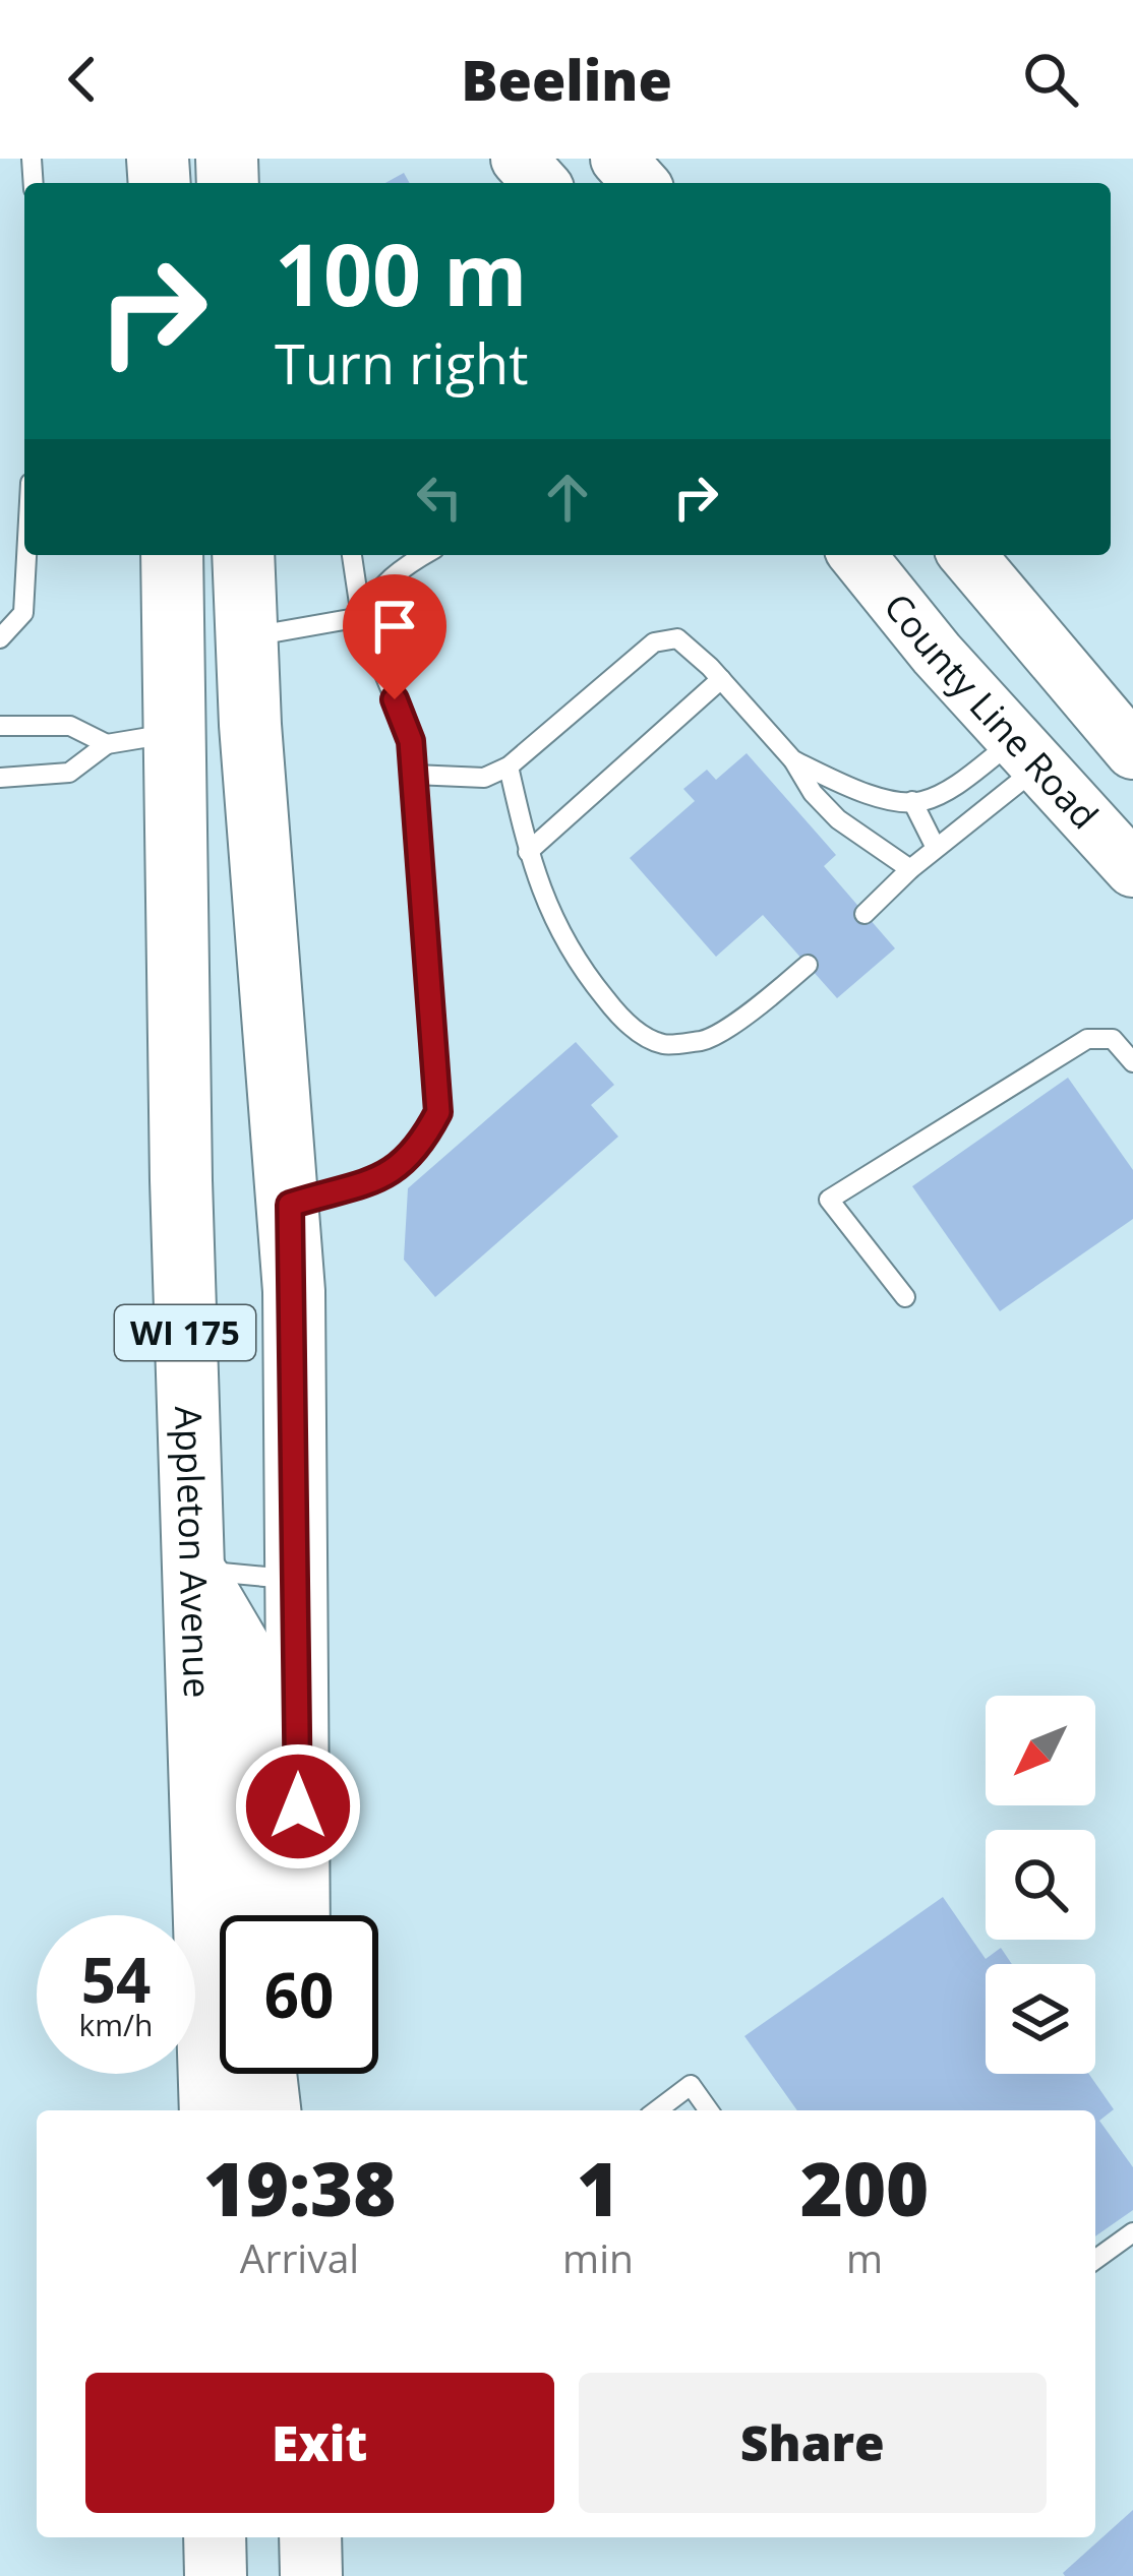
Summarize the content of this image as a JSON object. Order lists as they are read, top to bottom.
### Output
{
  "streets": {
    "main road": ["County Line Road", "WI 175", "Appleton Avenue"]
  },
  "north": "bottom left",
  "page": {
    "header": "Beeline",
    "turn": ["100 m", "Turn right"],
    "speed": "54 km/h",
    "limit": "60",
    "eta": [
      "19:38",
      "Arrival",
      "1",
      "min",
      "200",
      "m"
    ],
    "buttons": ["Exit", "Share"]
  }
}
